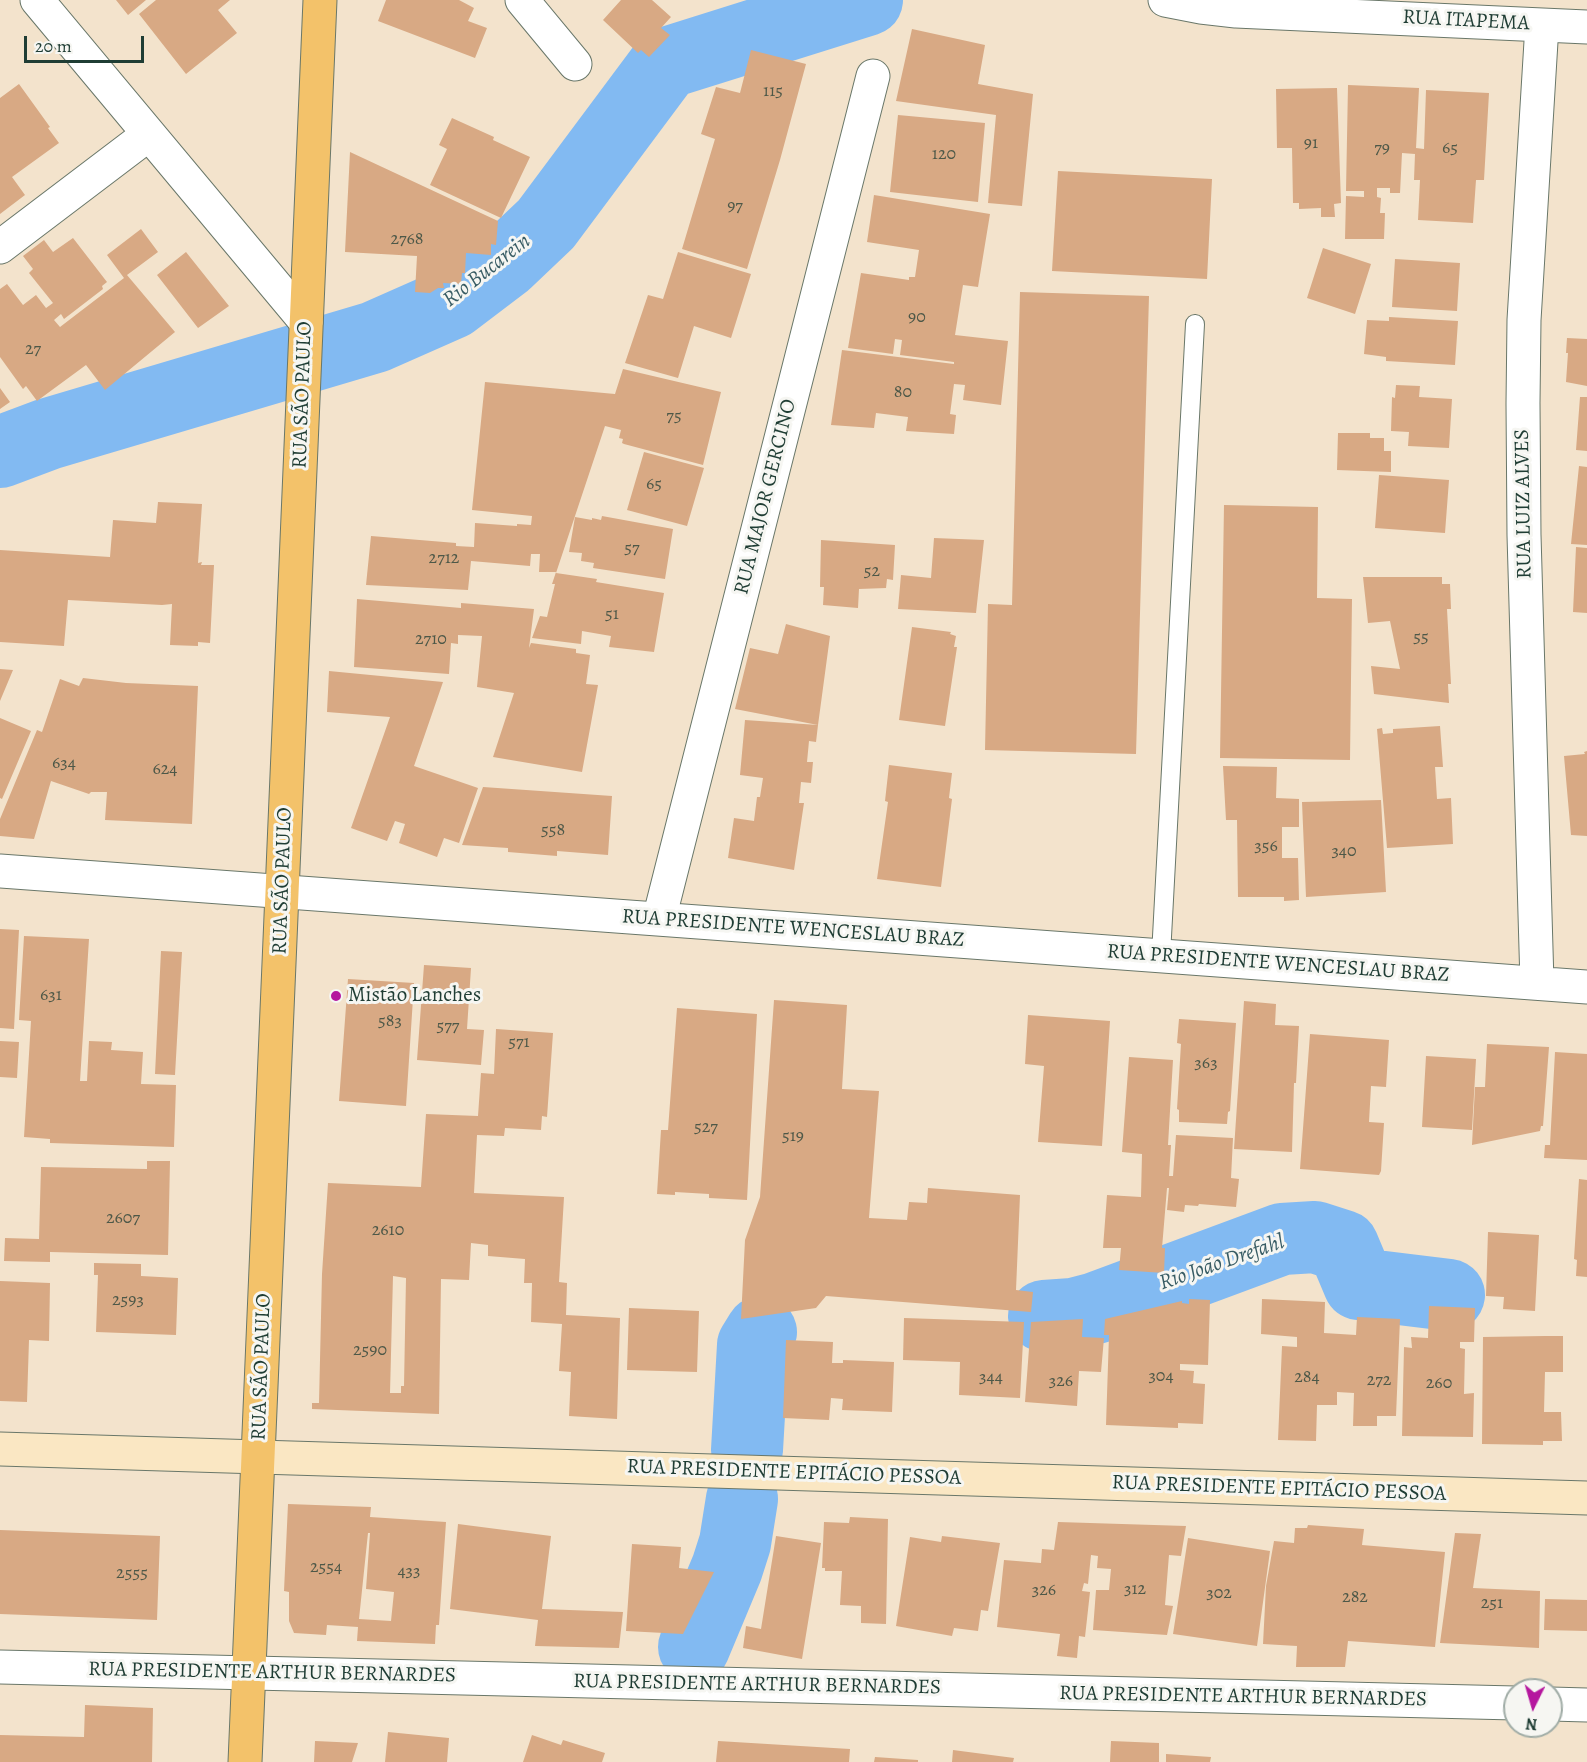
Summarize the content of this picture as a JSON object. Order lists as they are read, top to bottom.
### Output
{
  "streets": {
    "main road": ["RUA SÃO PAULO"],
    "street": [
      "RUA ITAPEMA",
      "RUA MAJOR GERCINO",
      "RUA LUIZ ALVES",
      "RUA PRESIDENTE WENCESLAU BRAZ",
      "RUA PRESIDENTE EPITÁCIO PESSOA",
      "RUA PRESIDENTE ARTHUR BERNARDES"
    ]
  },
  "crossings": [
    ["RUA ITAPEMA", "RUA LUIZ ALVES"],
    ["RUA SÃO PAULO", "RUA PRESIDENTE WENCESLAU BRAZ"],
    ["RUA SÃO PAULO", "RUA PRESIDENTE EPITÁCIO PESSOA"],
    ["RUA SÃO PAULO", "RUA PRESIDENTE ARTHUR BERNARDES"],
    ["RUA MAJOR GERCINO", "RUA PRESIDENTE WENCESLAU BRAZ"],
    ["RUA LUIZ ALVES", "RUA PRESIDENTE WENCESLAU BRAZ"]
  ],
  "water": ["Rio Bucarein", "Rio João Drefahl"],
  "places": ["Mistão Lanches"],
  "house_numbers": [
    "115",
    "91",
    "79",
    "65",
    "120",
    "97",
    "2768",
    "90",
    "27",
    "80",
    "75",
    "65",
    "57",
    "2712",
    "52",
    "51",
    "55",
    "2710",
    "634",
    "624",
    "558",
    "356",
    "340",
    "631",
    "583",
    "577",
    "571",
    "363",
    "527",
    "519",
    "2607",
    "2610",
    "2593",
    "2590",
    "304",
    "344",
    "284",
    "272",
    "326",
    "260",
    "2554",
    "433",
    "2555",
    "312",
    "326",
    "302",
    "282",
    "251"
  ],
  "scale_bar": "20 m",
  "north": "bottom"
}
